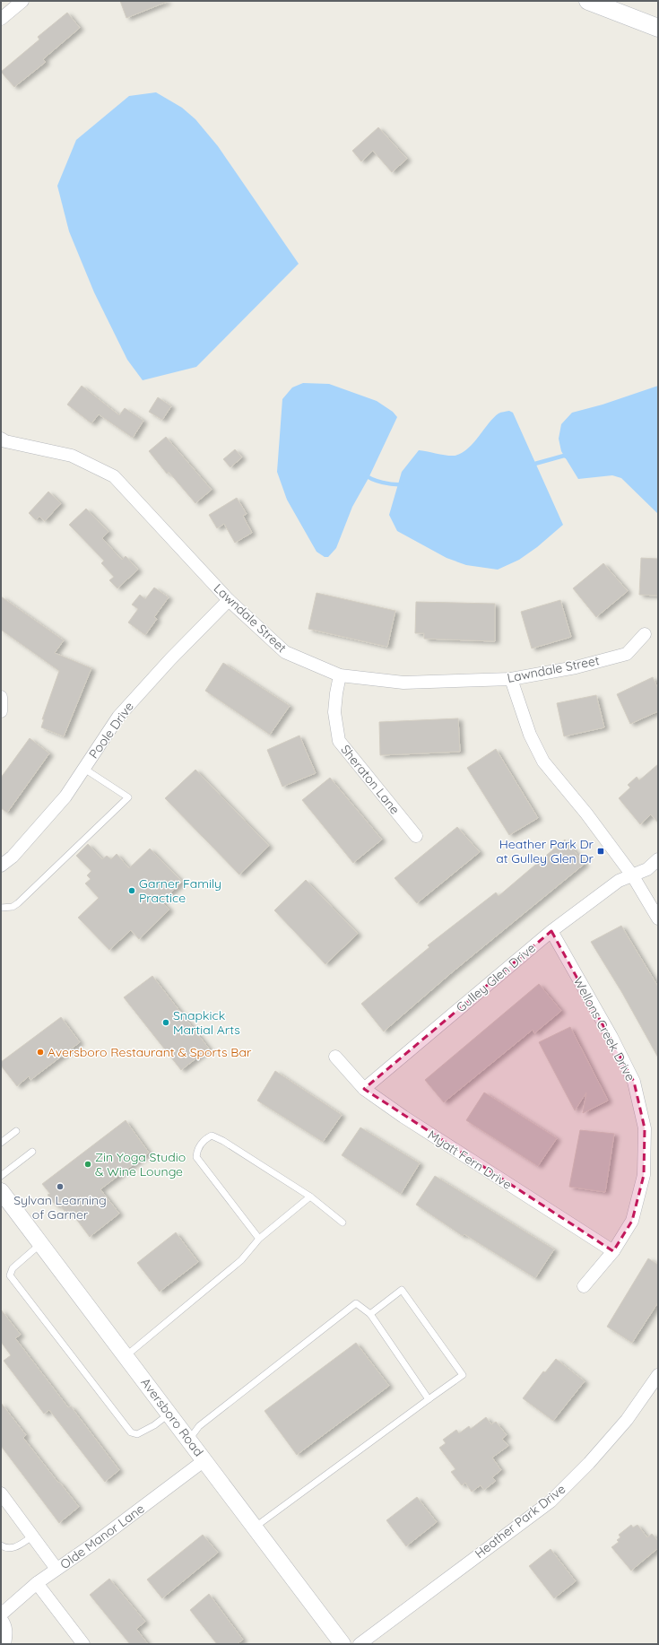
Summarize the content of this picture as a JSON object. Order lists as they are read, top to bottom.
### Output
{
  "streets": {
    "street": [
      "Lawndale Street",
      "Poole Drive",
      "Sheraton Lane",
      "Gulley Glen Drive",
      "Wellons Creek Drive",
      "Myatt Fern Drive",
      "Aversboro Road",
      "Heather Park Drive",
      "Olde Manor Lane"
    ]
  },
  "crossings": [
    ["Lawndale Street", "Poole Drive"],
    ["Lawndale Street", "Sheraton Lane"],
    ["Gulley Glen Drive", "Wellons Creek Drive"],
    ["Gulley Glen Drive", "Myatt Fern Drive"],
    ["Wellons Creek Drive", "Myatt Fern Drive"],
    ["Aversboro Road", "Olde Manor Lane"]
  ],
  "places": {
    "transit": ["Heather Park Dr at Gulley Glen Dr"],
    "other": [
      "Garner Family Practice",
      "Snapkick Martial Arts",
      "Aversboro Restaurant & Sports Bar",
      "Zin Yoga Studio & Wine Lounge",
      "Sylvan Learning of Garner"
    ]
  }
}
